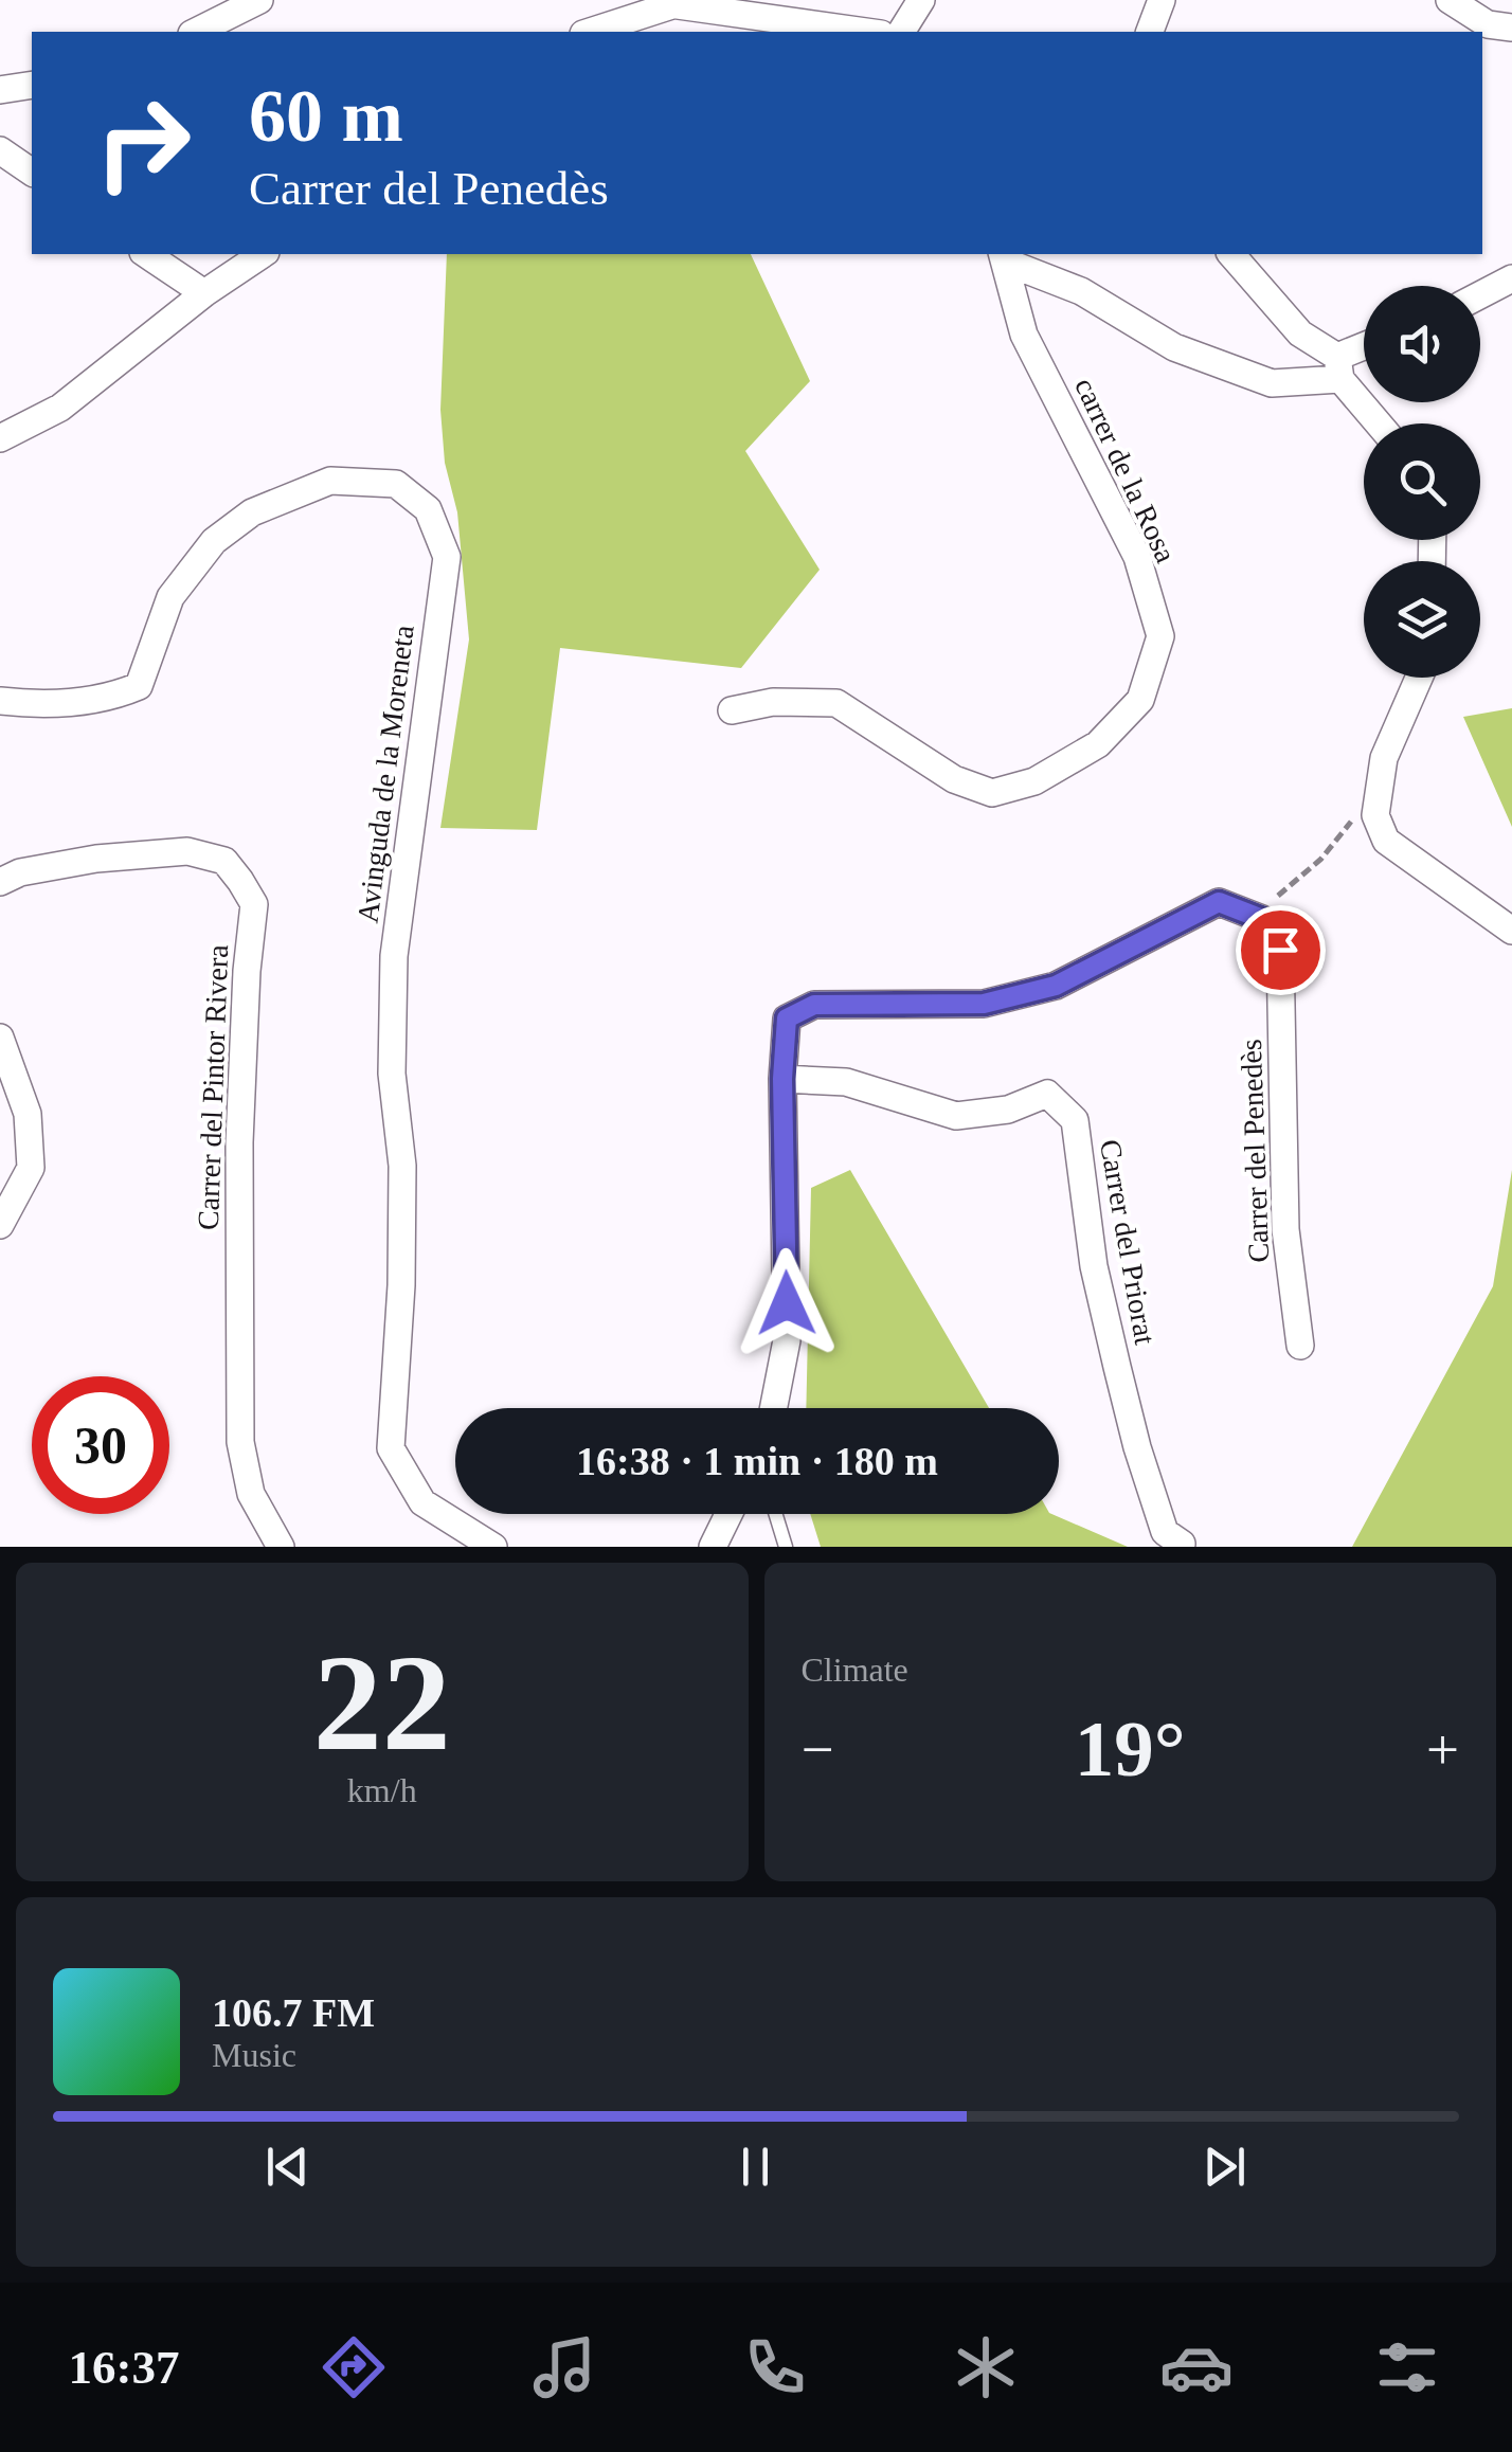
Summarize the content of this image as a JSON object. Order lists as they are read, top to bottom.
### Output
{
  "streets": {
    "street": [
      "carrer de la Rosa",
      "Avinguda de la Moreneta",
      "Carrer del Pintor Rivera",
      "Carrer del Penedès",
      "Carrer del Priorat"
    ]
  },
  "crossings": [
    ["Carrer del Penedès", "Carrer del Priorat"]
  ],
  "page": {
    "turn": ["60 m", "Carrer del Penedès"],
    "limit": "30",
    "trip": "16:38 · 1 min · 180 m",
    "tile": [
      ["22", "km/h"],
      "Climate"
    ],
    "heat": ["−", "19°", "+"],
    "song": ["106.7 FM", "Music"],
    "tabs": "16:37"
  }
}
